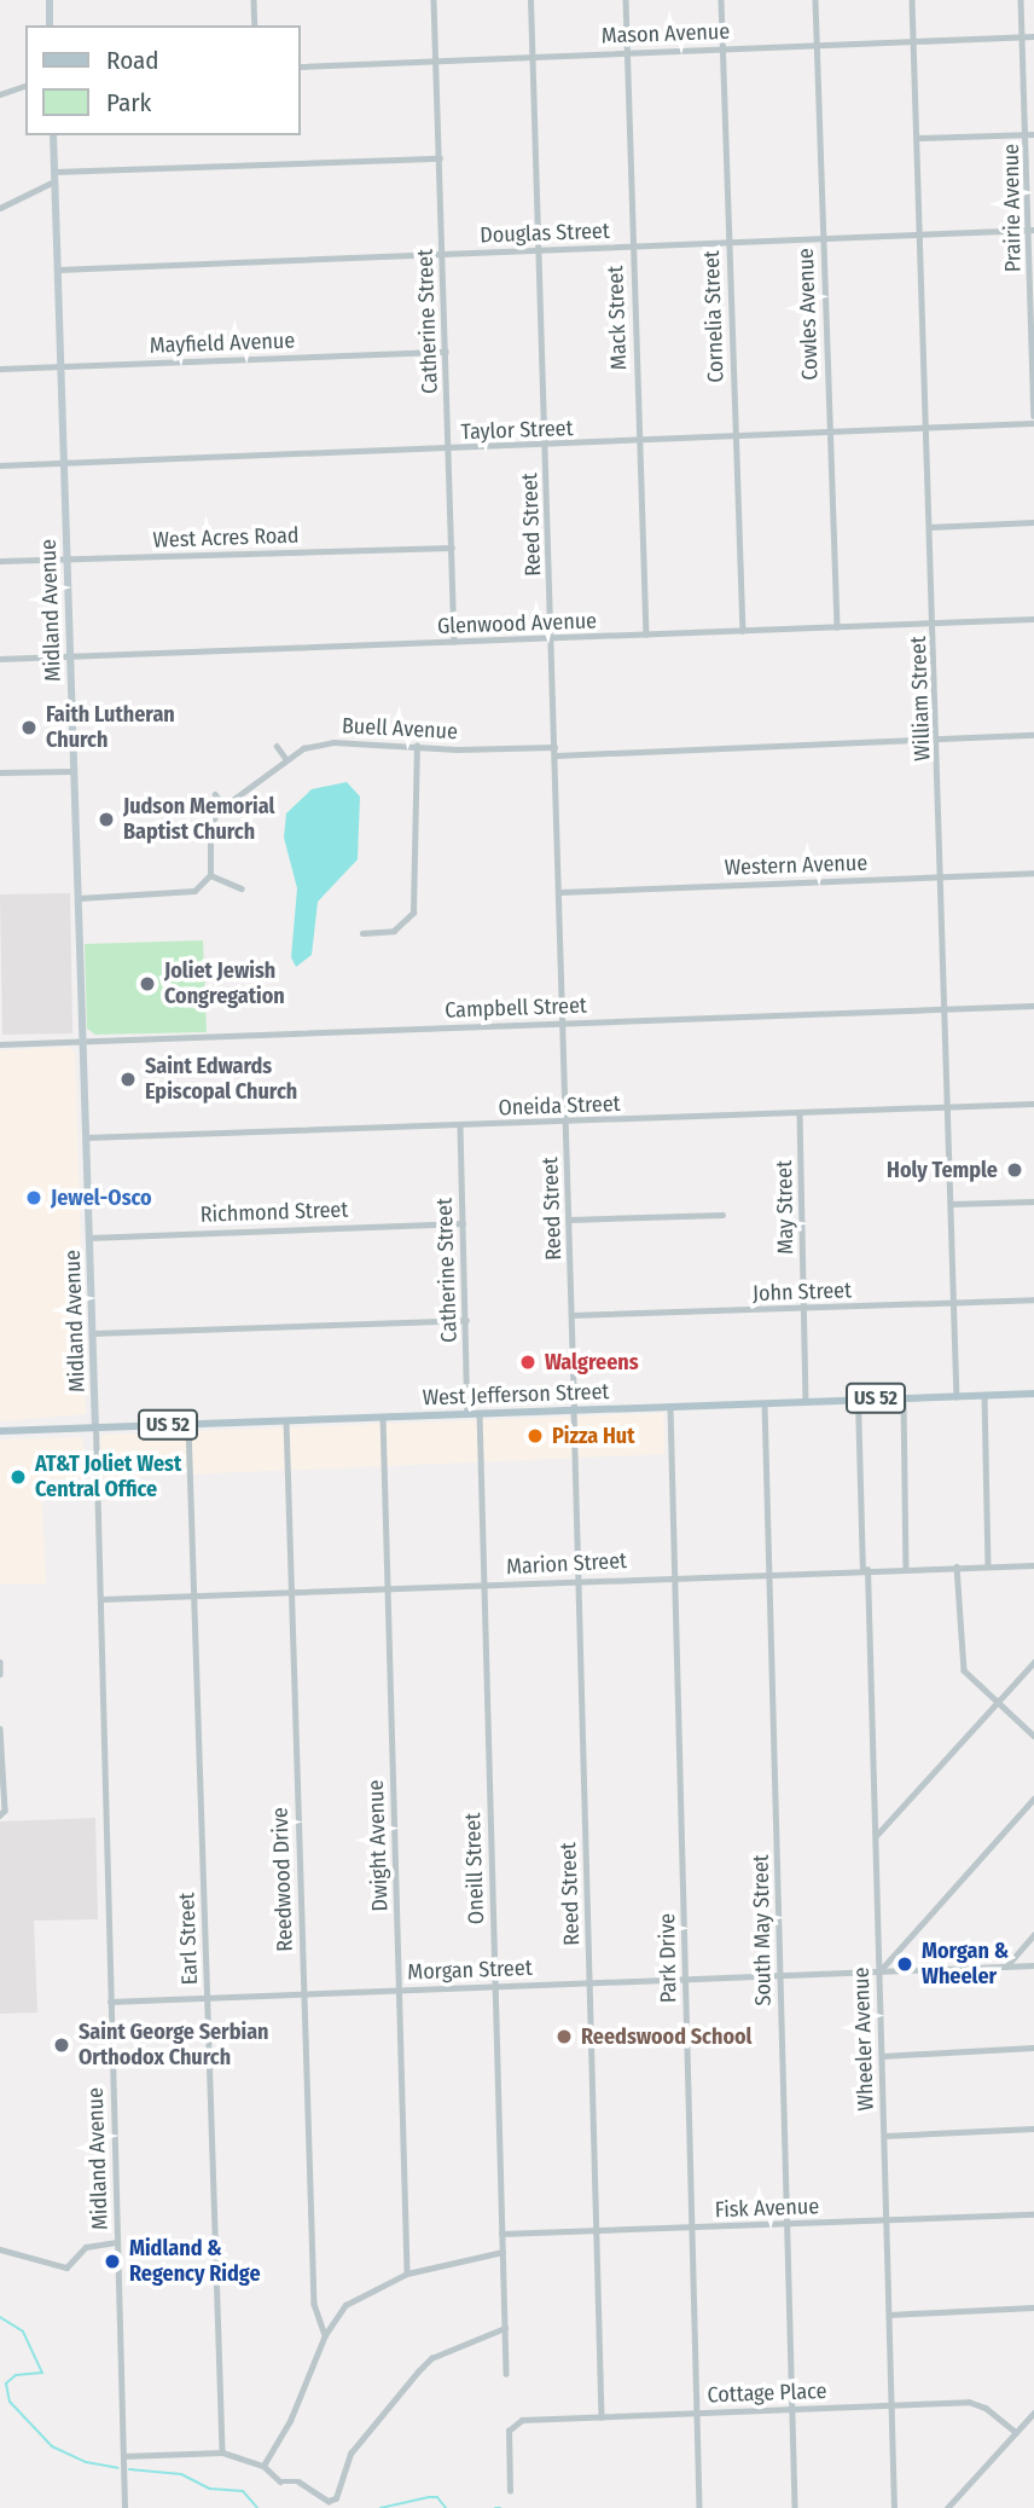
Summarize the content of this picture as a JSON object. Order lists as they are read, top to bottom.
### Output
{
  "streets": {
    "main road": ["Midland Avenue", "West Jefferson Street", "US 52"],
    "street": [
      "Mason Avenue",
      "Prairie Avenue",
      "Douglas Street",
      "Cowles Avenue",
      "Cornelia Street",
      "Mack Street",
      "Catherine Street",
      "Mayfield Avenue",
      "Taylor Street",
      "Reed Street",
      "West Acres Road",
      "Glenwood Avenue",
      "William Street",
      "Buell Avenue",
      "Western Avenue",
      "Campbell Street",
      "Oneida Street",
      "May Street",
      "Richmond Street",
      "John Street",
      "Marion Street",
      "Dwight Avenue",
      "Oneill Street",
      "Reedwood Drive",
      "South May Street",
      "Earl Street",
      "Park Drive",
      "Morgan Street",
      "Wheeler Avenue",
      "Fisk Avenue",
      "Cottage Place"
    ]
  },
  "crossings": [
    ["Mason Avenue", "Prairie Avenue"],
    ["Mason Avenue", "Cowles Avenue"],
    ["Mason Avenue", "Cornelia Street"],
    ["Mason Avenue", "Mack Street"],
    ["Mason Avenue", "Catherine Street"],
    ["Mason Avenue", "Reed Street"],
    ["Mason Avenue", "William Street"],
    ["Prairie Avenue", "Douglas Street"],
    ["Douglas Street", "Cowles Avenue"],
    ["Douglas Street", "Cornelia Street"],
    ["Douglas Street", "Mack Street"],
    ["Douglas Street", "Catherine Street"],
    ["Douglas Street", "Reed Street"],
    ["Douglas Street", "Midland Avenue"],
    ["Douglas Street", "William Street"],
    ["Cowles Avenue", "Taylor Street"],
    ["Cowles Avenue", "Glenwood Avenue"],
    ["Cornelia Street", "Taylor Street"],
    ["Cornelia Street", "Glenwood Avenue"],
    ["Mack Street", "Taylor Street"],
    ["Mack Street", "Glenwood Avenue"],
    ["Catherine Street", "Mayfield Avenue"],
    ["Catherine Street", "Taylor Street"],
    ["Catherine Street", "West Acres Road"],
    ["Catherine Street", "Glenwood Avenue"],
    ["Catherine Street", "Oneida Street"],
    ["Catherine Street", "Richmond Street"],
    ["Catherine Street", "West Jefferson Street"],
    ["Mayfield Avenue", "Midland Avenue"],
    ["Taylor Street", "Reed Street"],
    ["Taylor Street", "Midland Avenue"],
    ["Taylor Street", "William Street"],
    ["Reed Street", "Glenwood Avenue"],
    ["Reed Street", "Buell Avenue"],
    ["Reed Street", "Western Avenue"],
    ["Reed Street", "Campbell Street"],
    ["Reed Street", "Oneida Street"],
    ["Reed Street", "John Street"],
    ["Reed Street", "West Jefferson Street"],
    ["Reed Street", "Marion Street"],
    ["Reed Street", "Morgan Street"],
    ["Reed Street", "Fisk Avenue"],
    ["Reed Street", "Cottage Place"],
    ["West Acres Road", "Midland Avenue"],
    ["Midland Avenue", "Glenwood Avenue"],
    ["Midland Avenue", "Campbell Street"],
    ["Midland Avenue", "Oneida Street"],
    ["Midland Avenue", "Richmond Street"],
    ["Midland Avenue", "West Jefferson Street"],
    ["Midland Avenue", "Marion Street"],
    ["Midland Avenue", "Morgan Street"],
    ["Glenwood Avenue", "William Street"],
    ["William Street", "Buell Avenue"],
    ["William Street", "Western Avenue"],
    ["William Street", "Campbell Street"],
    ["William Street", "Oneida Street"],
    ["William Street", "John Street"],
    ["William Street", "West Jefferson Street"],
    ["Oneida Street", "May Street"],
    ["May Street", "John Street"],
    ["May Street", "West Jefferson Street"],
    ["West Jefferson Street", "Dwight Avenue"],
    ["West Jefferson Street", "Oneill Street"],
    ["West Jefferson Street", "Reedwood Drive"],
    ["West Jefferson Street", "South May Street"],
    ["West Jefferson Street", "Earl Street"],
    ["West Jefferson Street", "Park Drive"],
    ["West Jefferson Street", "Wheeler Avenue"],
    ["Marion Street", "Dwight Avenue"],
    ["Marion Street", "Oneill Street"],
    ["Marion Street", "Reedwood Drive"],
    ["Marion Street", "South May Street"],
    ["Marion Street", "Earl Street"],
    ["Marion Street", "Park Drive"],
    ["Marion Street", "Wheeler Avenue"],
    ["Dwight Avenue", "Morgan Street"],
    ["Oneill Street", "Morgan Street"],
    ["Oneill Street", "Fisk Avenue"],
    ["Reedwood Drive", "Morgan Street"],
    ["South May Street", "Morgan Street"],
    ["South May Street", "Fisk Avenue"],
    ["South May Street", "Cottage Place"],
    ["Earl Street", "Morgan Street"],
    ["Park Drive", "Morgan Street"],
    ["Park Drive", "Fisk Avenue"],
    ["Park Drive", "Cottage Place"],
    ["Morgan Street", "Wheeler Avenue"],
    ["Wheeler Avenue", "Fisk Avenue"],
    ["Wheeler Avenue", "Cottage Place"]
  ],
  "places": [
    "Faith Lutheran Church",
    "Judson Memorial Baptist Church",
    "Joliet Jewish Congregation",
    "Saint Edwards Episcopal Church",
    "Holy Temple",
    "Jewel-Osco",
    "Walgreens",
    "Pizza Hut",
    "AT&T Joliet West Central Office",
    "Morgan & Wheeler",
    "Reedswood School",
    "Saint George Serbian Orthodox Church",
    "Midland & Regency Ridge"
  ],
  "legend": ["Road", "Park"]
}
